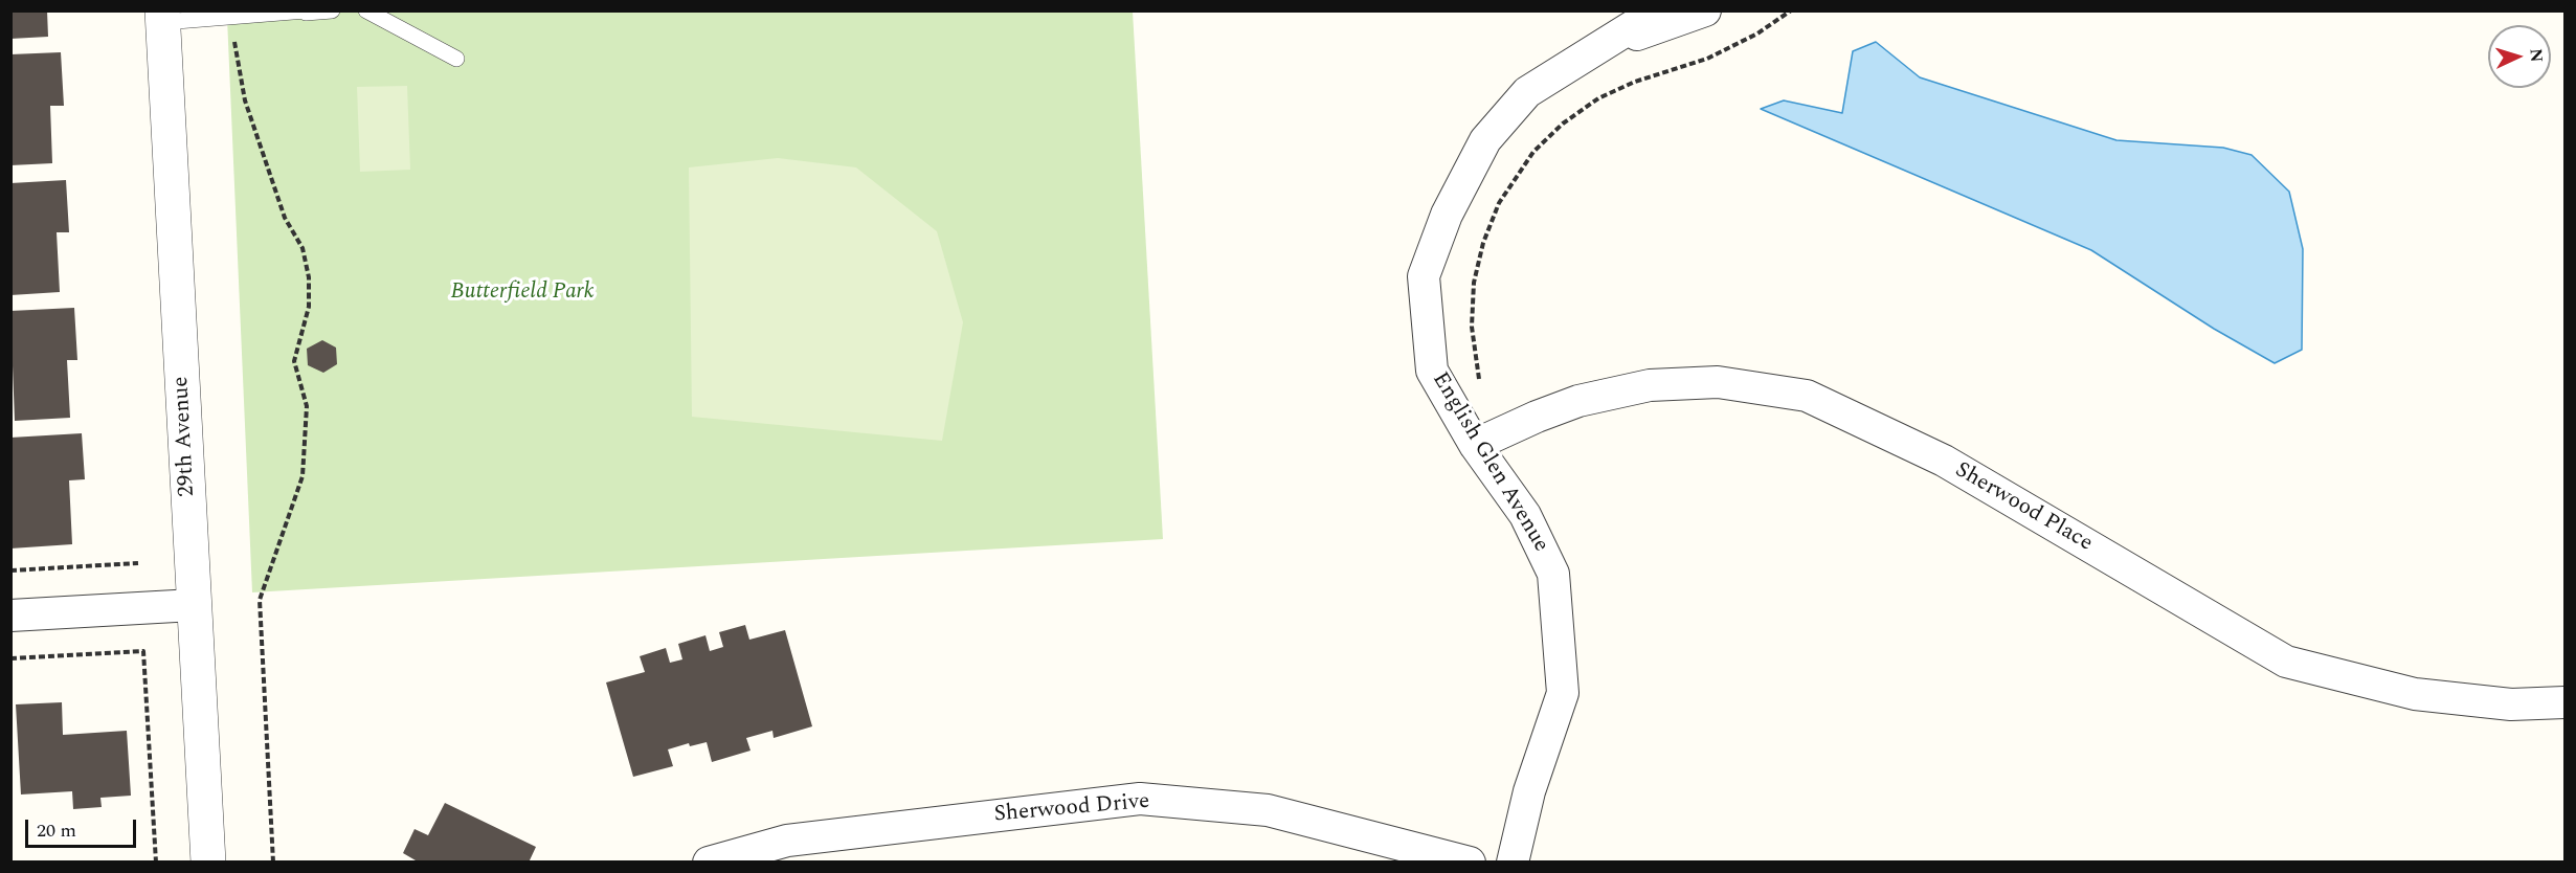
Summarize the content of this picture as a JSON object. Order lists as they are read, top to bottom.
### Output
{
  "streets": {
    "street": [
      "29th Avenue",
      "English Glen Avenue",
      "Sherwood Place",
      "Sherwood Drive"
    ]
  },
  "crossings": [
    ["English Glen Avenue", "Sherwood Place"]
  ],
  "parks": ["Butterfield Park"],
  "scale_bar": "20 m",
  "north": "right"
}
